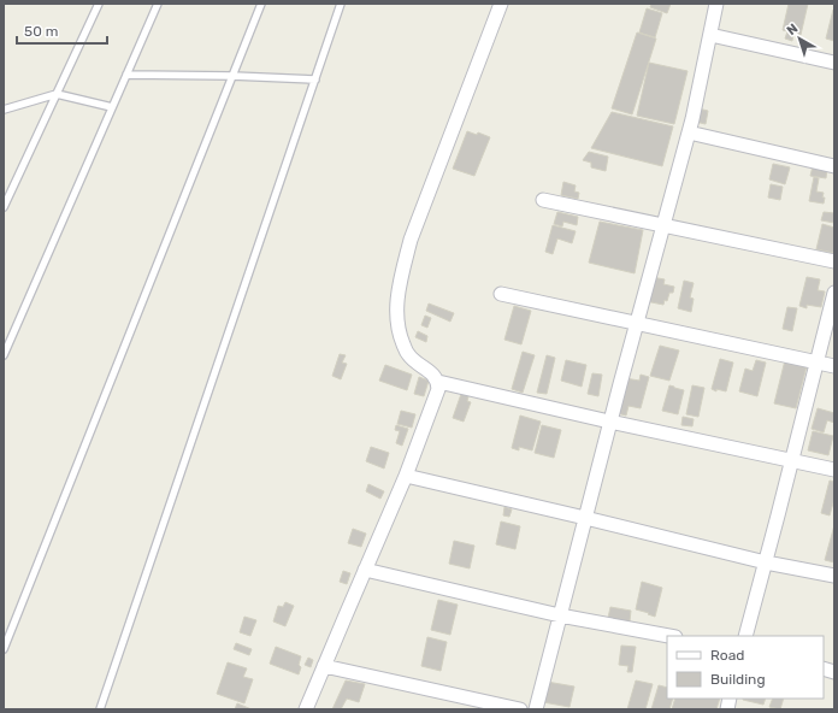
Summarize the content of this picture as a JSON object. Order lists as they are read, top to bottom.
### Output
{
  "legend": ["Road", "Building"],
  "scale_bar": "50 m",
  "north": "top left"
}
